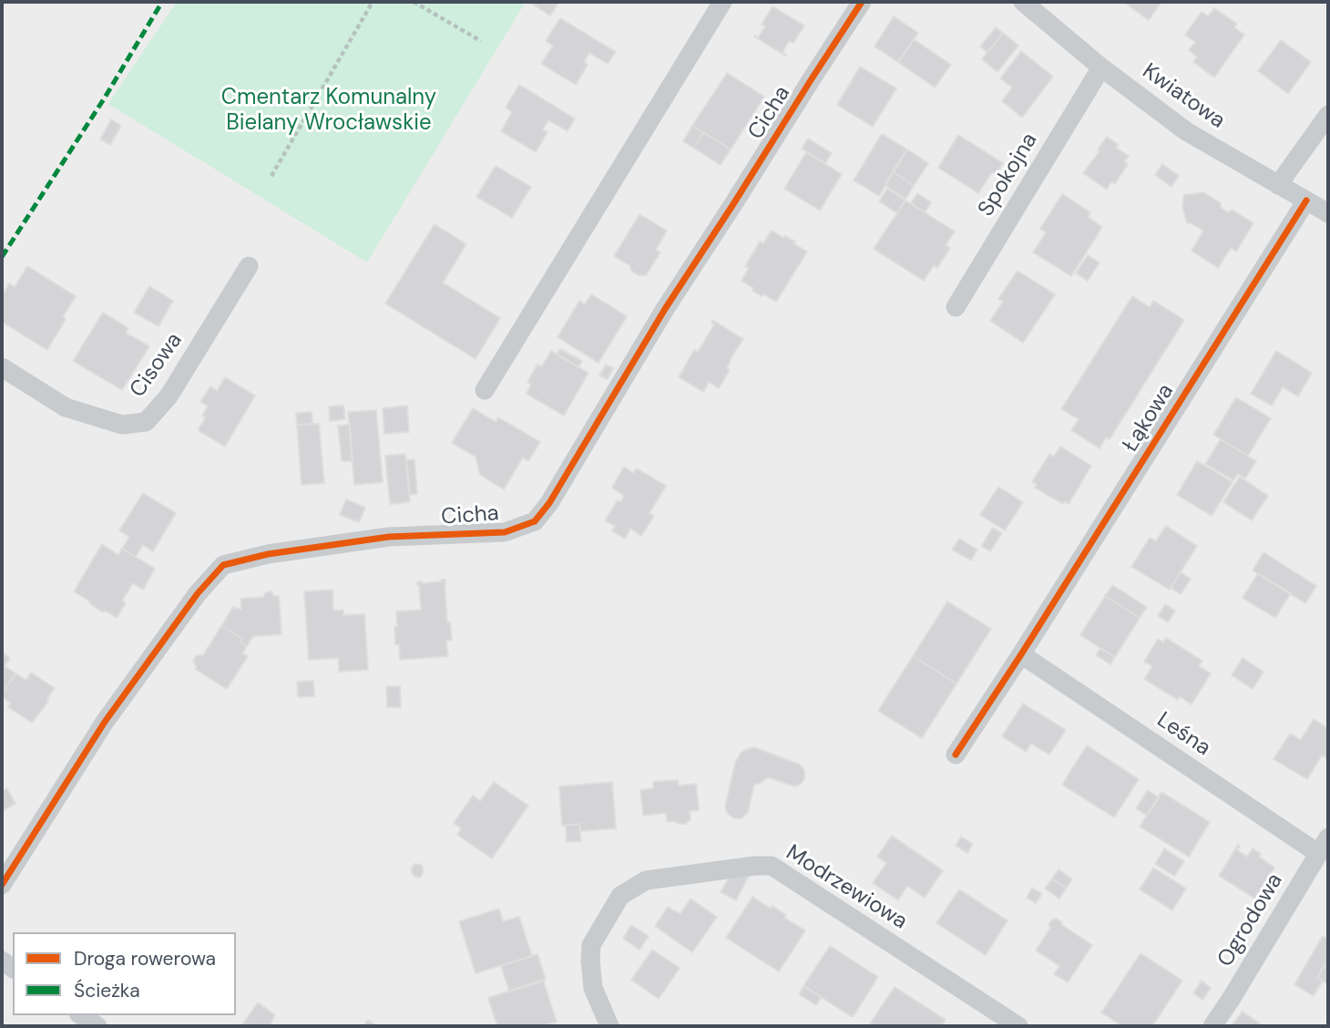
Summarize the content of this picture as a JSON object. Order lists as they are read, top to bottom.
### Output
{
  "streets": {
    "street": [
      "Kwiatowa",
      "Cicha",
      "Spokojna",
      "Cisowa",
      "Łąkowa",
      "Leśna",
      "Modrzewiowa",
      "Ogrodowa"
    ]
  },
  "crossings": [
    ["Kwiatowa", "Spokojna"],
    ["Kwiatowa", "Łąkowa"],
    ["Łąkowa", "Leśna"],
    ["Leśna", "Ogrodowa"]
  ],
  "parks": ["Cmentarz Komunalny Bielany Wrocławskie"],
  "legend": ["Droga rowerowa", "Ścieżka"]
}
